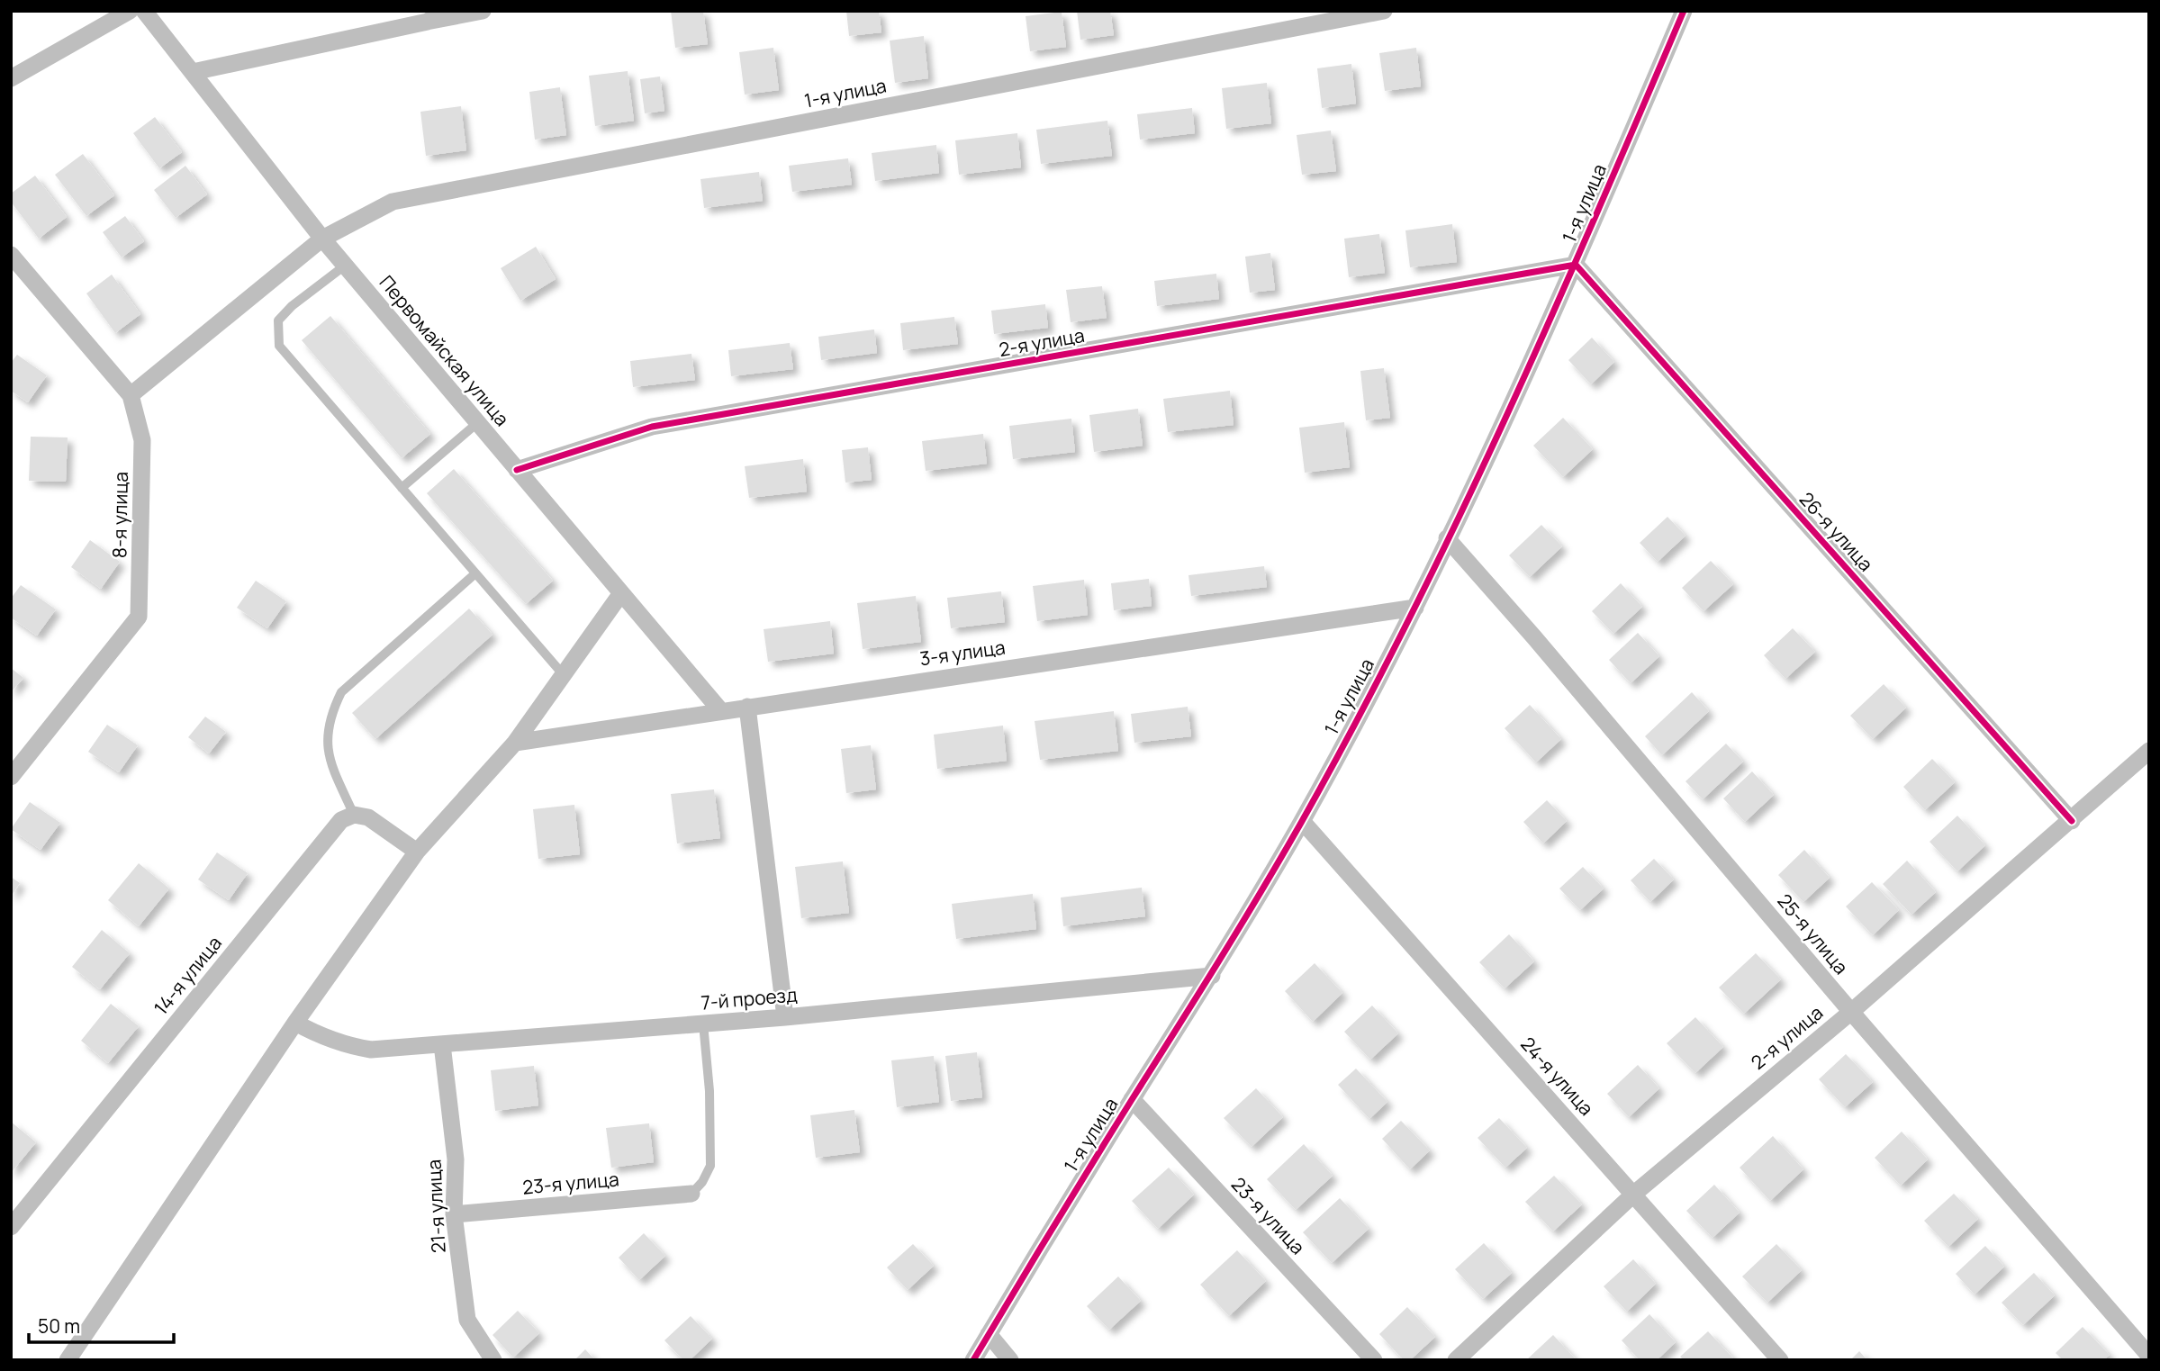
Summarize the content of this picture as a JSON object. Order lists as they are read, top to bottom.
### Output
{
  "streets": {
    "street": [
      "1-я улица",
      "2-я улица",
      "Первомайская улица",
      "8-я улица",
      "26-я улица",
      "3-я улица",
      "25-я улица",
      "14-я улица",
      "7-й проезд",
      "24-я улица",
      "23-я улица",
      "21-я улица"
    ]
  },
  "crossings": [
    ["1-я улица", "2-я улица"],
    ["1-я улица", "Первомайская улица"],
    ["1-я улица", "8-я улица"],
    ["1-я улица", "26-я улица"],
    ["1-я улица", "3-я улица"],
    ["1-я улица", "25-я улица"],
    ["1-я улица", "7-й проезд"],
    ["1-я улица", "24-я улица"],
    ["1-я улица", "23-я улица"],
    ["2-я улица", "Первомайская улица"],
    ["2-я улица", "26-я улица"],
    ["2-я улица", "25-я улица"],
    ["2-я улица", "24-я улица"],
    ["Первомайская улица", "3-я улица"],
    ["7-й проезд", "21-я улица"],
    ["23-я улица", "21-я улица"]
  ],
  "scale_bar": "50 m"
}
